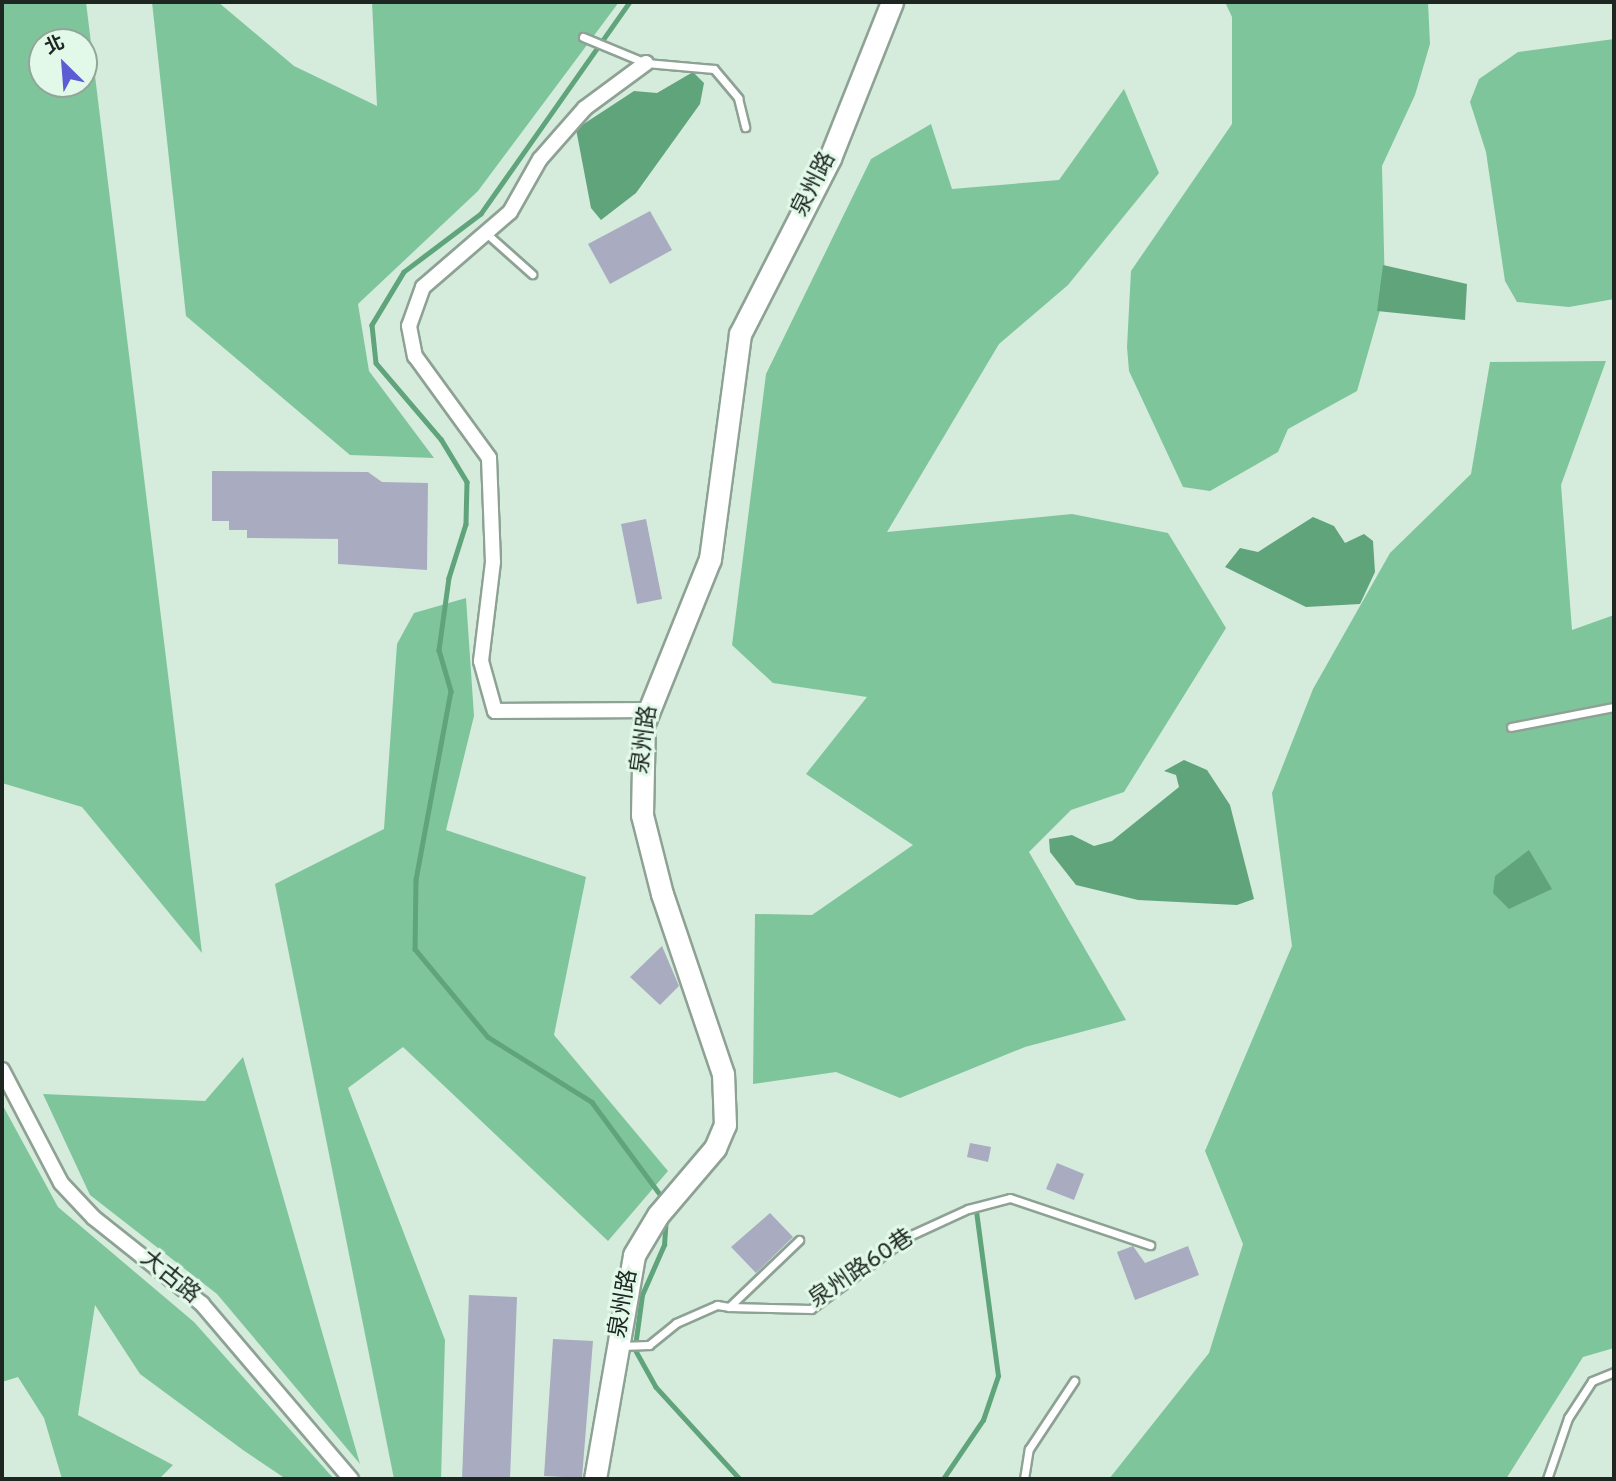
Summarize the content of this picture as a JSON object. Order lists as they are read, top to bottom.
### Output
{
  "streets": {
    "street": ["泉州路", "大古路"],
    "lane": ["泉州路60巷"]
  },
  "crossings": [
    ["泉州路", "泉州路60巷"]
  ],
  "north": "top left"
}
